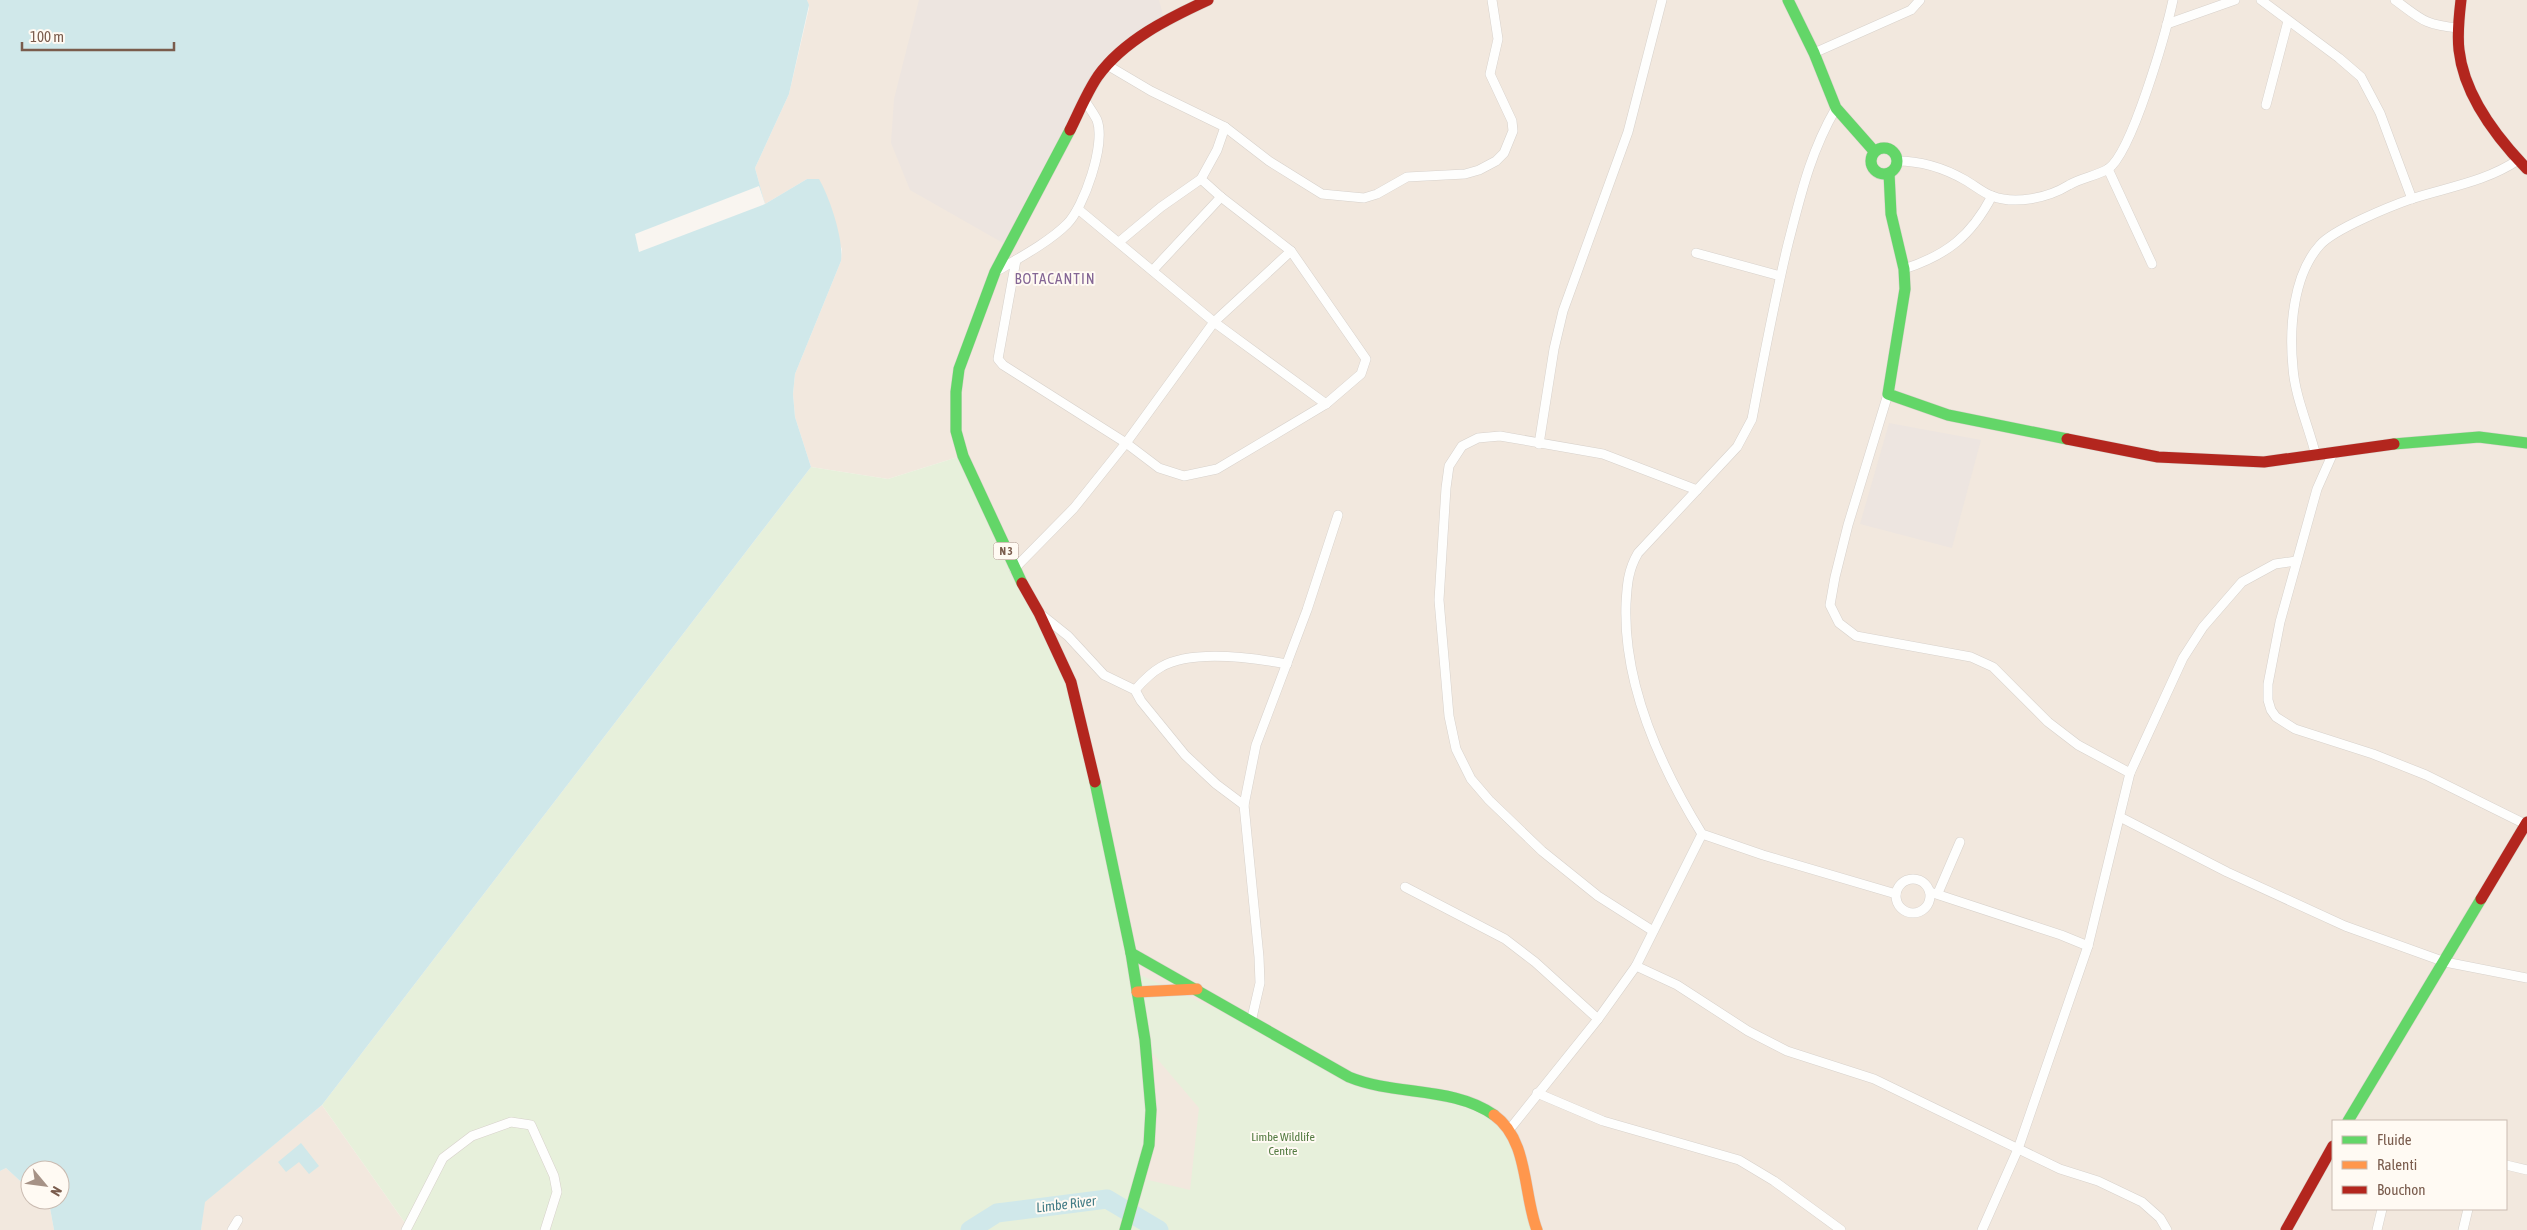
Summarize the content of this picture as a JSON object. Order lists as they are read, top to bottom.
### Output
{
  "streets": {
    "main road": ["N 3"]
  },
  "districts": ["BOTACANTIN"],
  "water": ["Limbe River"],
  "parks": ["Limbe Wildlife Centre"],
  "legend": ["Fluide", "Ralenti", "Bouchon"],
  "scale_bar": "100 m",
  "north": "bottom right"
}
